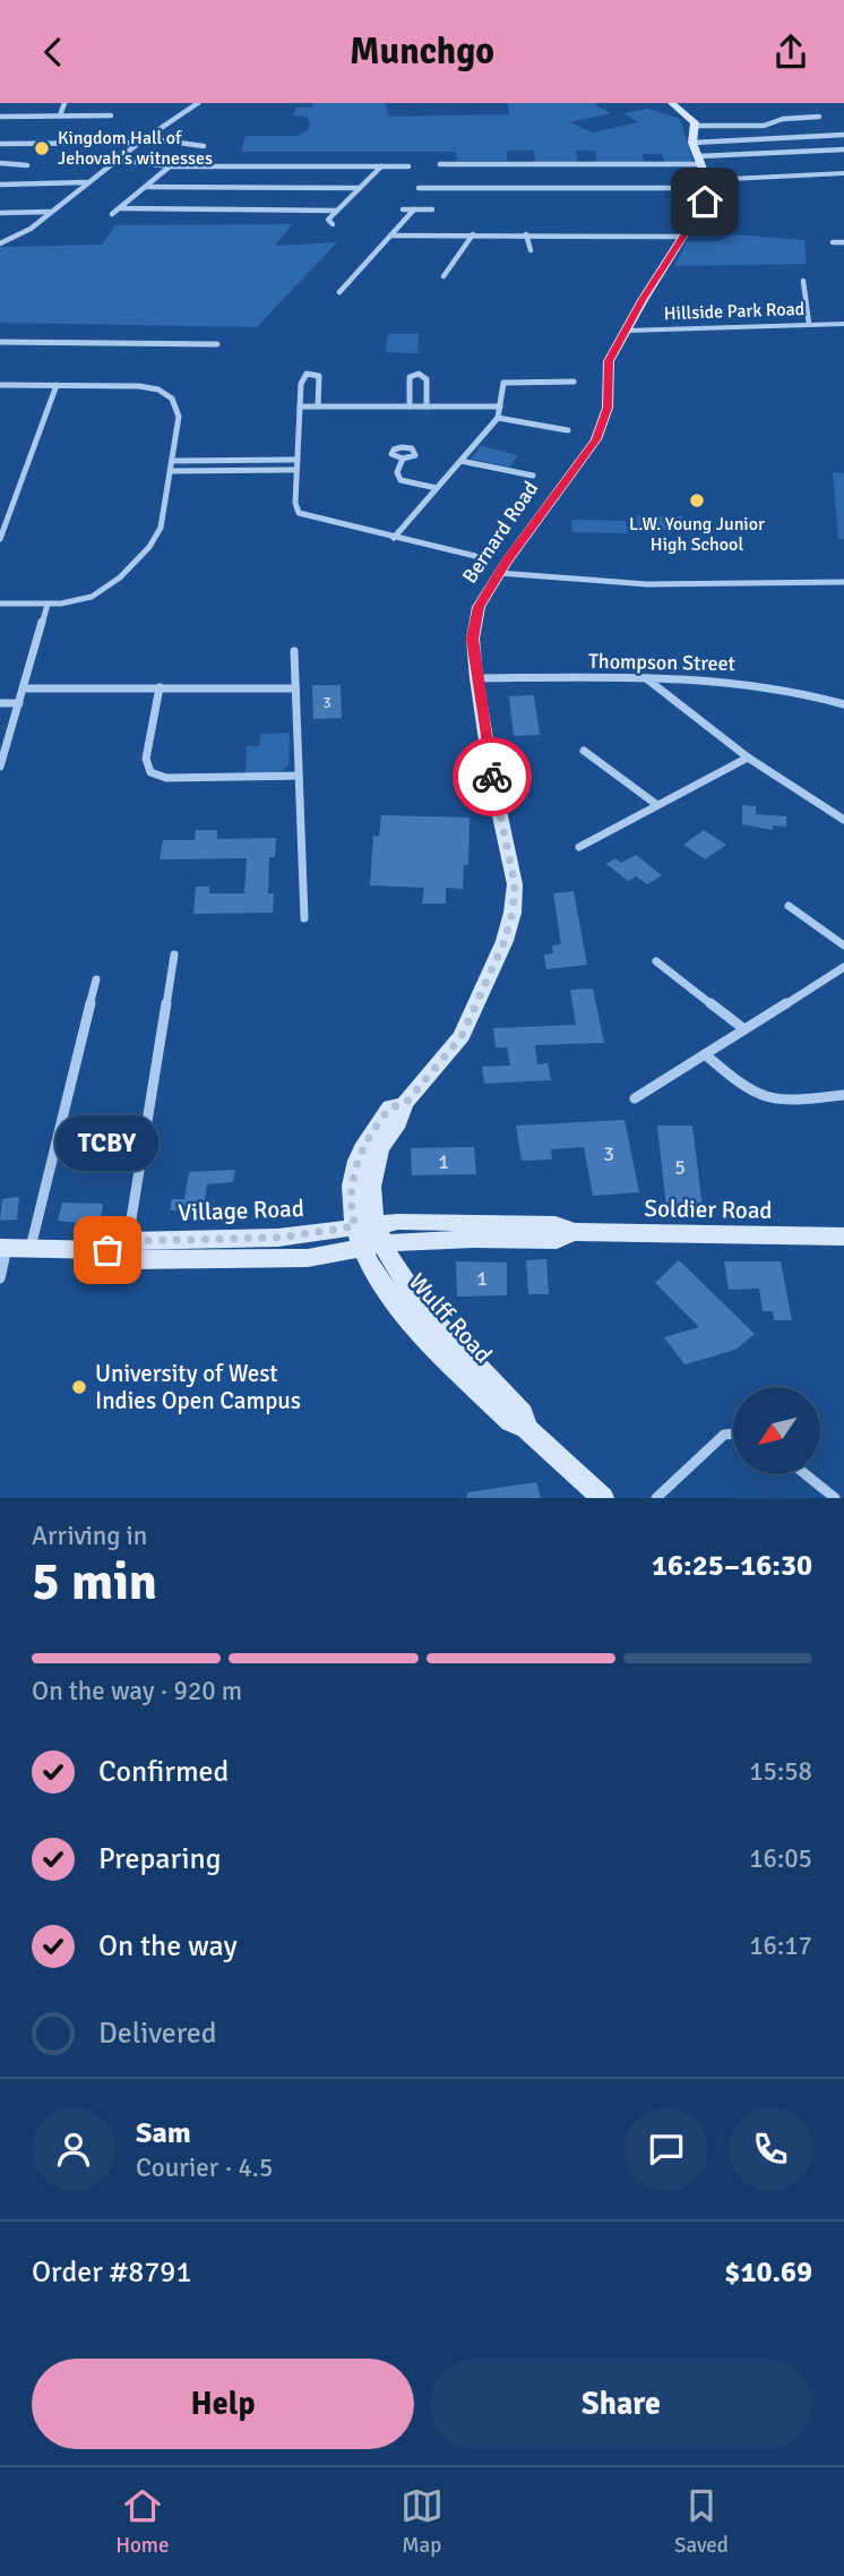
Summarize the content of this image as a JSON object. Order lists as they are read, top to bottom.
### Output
{
  "streets": {
    "main road": ["Bernard Road", "Soldier Road", "Wulff Road"],
    "street": ["Hillside Park Road", "Thompson Street"]
  },
  "crossings": [
    ["Hillside Park Road", "Bernard Road"],
    ["Bernard Road", "Thompson Street"],
    ["Bernard Road", "Soldier Road"],
    ["Bernard Road", "Wulff Road"],
    ["Soldier Road", "Wulff Road"]
  ],
  "places": [
    "Kingdom Hall of Jehovah’s witnesses",
    "L.W. Young Junior High School",
    "TCBY",
    "University of West Indies Open Campus"
  ],
  "house_numbers": [
    "3",
    "3",
    "1",
    "5",
    "1"
  ],
  "north": "bottom left",
  "page": {
    "header": "Munchgo",
    "bubble": "TCBY",
    "heading": ["5 min", "Arriving in", "16:25–16:30"],
    "panel": [
      "Sam",
      "Courier · 4.5",
      "Order #8791",
      "$10.69"
    ],
    "bar": "On the way · 920 m",
    "list": [
      ["Confirmed", "15:58"],
      ["Preparing", "16:05"],
      ["On the way", "16:17"],
      "Delivered"
    ],
    "buttons": ["Help", "Share"],
    "tabs": ["Home", "Map", "Saved"]
  }
}
